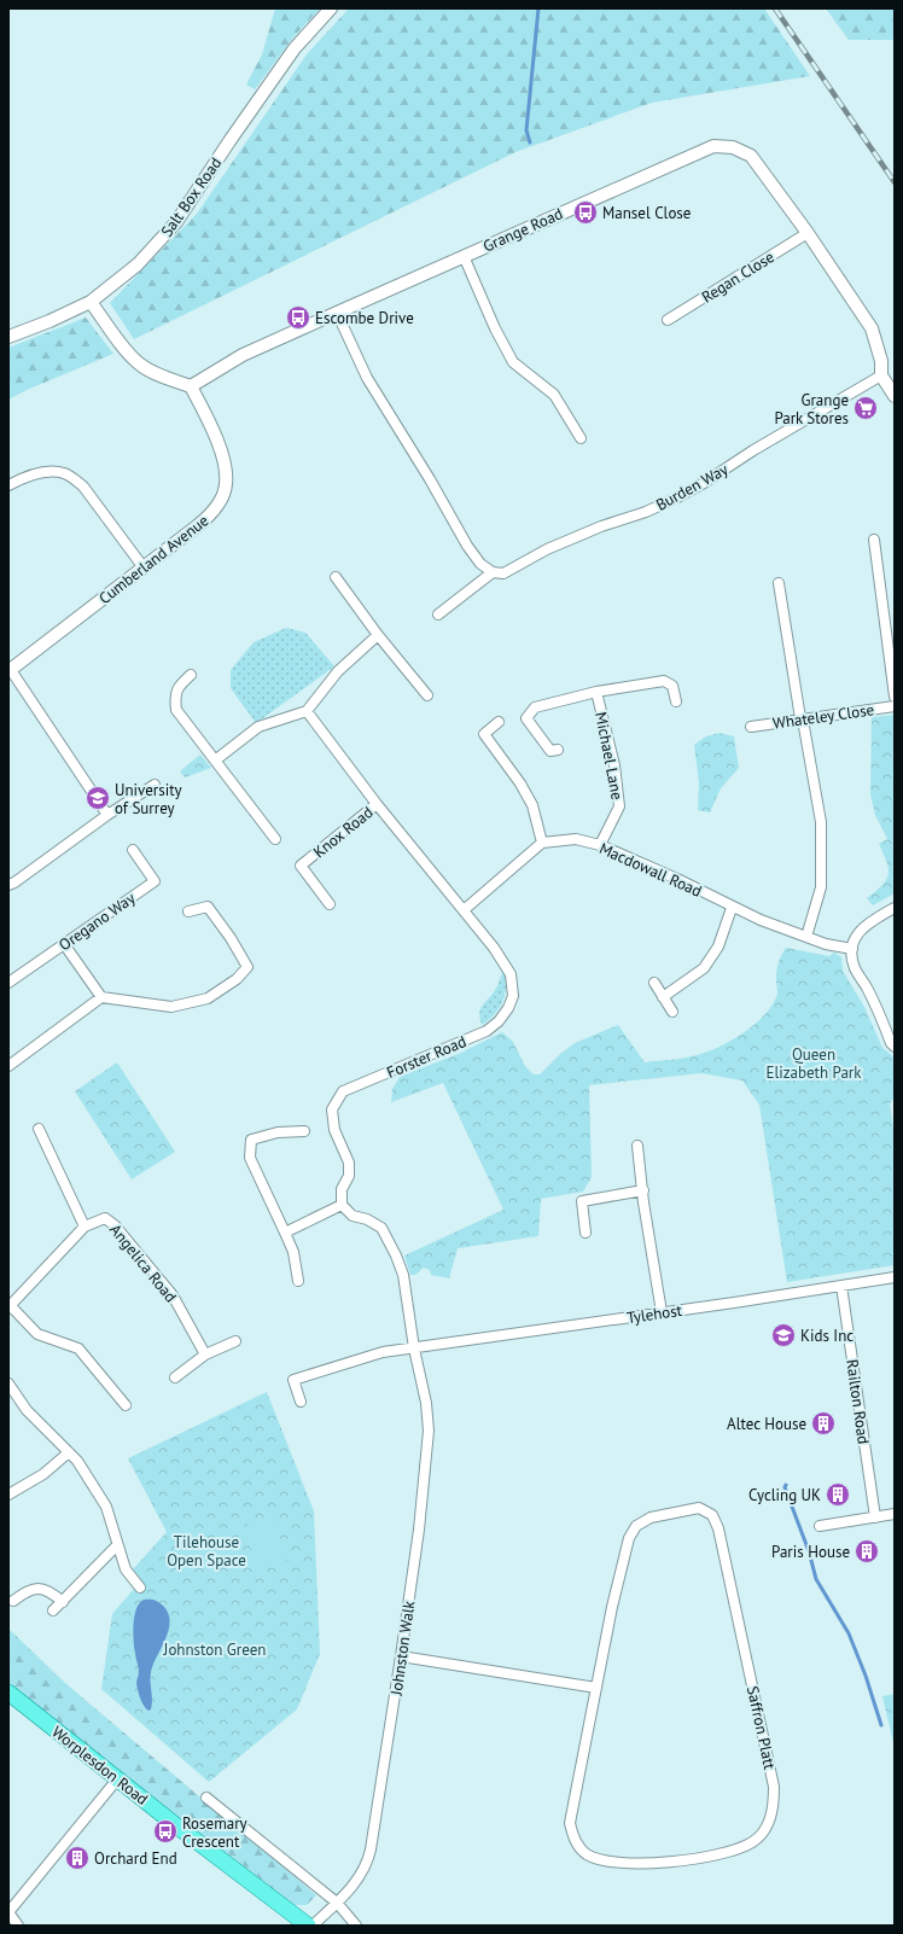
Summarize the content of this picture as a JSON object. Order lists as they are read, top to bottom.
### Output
{
  "streets": {
    "main road": ["Worplesdon Road"],
    "street": [
      "Salt Box Road",
      "Grange Road",
      "Regan Close",
      "Burden Way",
      "Cumberland Avenue",
      "Whateley Close",
      "Michael Lane",
      "Knox Road",
      "Macdowall Road",
      "Oregano Way",
      "Forster Road",
      "Angelica Road",
      "Tylehost",
      "Railton Road",
      "Johnston Walk",
      "Saffron Platt"
    ]
  },
  "crossings": [
    ["Grange Road", "Regan Close"],
    ["Grange Road", "Burden Way"],
    ["Grange Road", "Cumberland Avenue"],
    ["Michael Lane", "Macdowall Road"],
    ["Knox Road", "Forster Road"],
    ["Forster Road", "Johnston Walk"],
    ["Tylehost", "Railton Road"],
    ["Tylehost", "Johnston Walk"]
  ],
  "parks": ["Queen Elizabeth Park", "Tilehouse Open Space", "Johnston Green"],
  "places": {
    "bus stop": ["Mansel Close", "Escombe Drive", "Rosemary Crescent"],
    "supermarket": ["Grange Park Stores"],
    "school or university": ["University of Surrey", "Kids Inc"],
    "building": [
      "Altec House",
      "Cycling UK",
      "Paris House",
      "Orchard End"
    ]
  }
}
